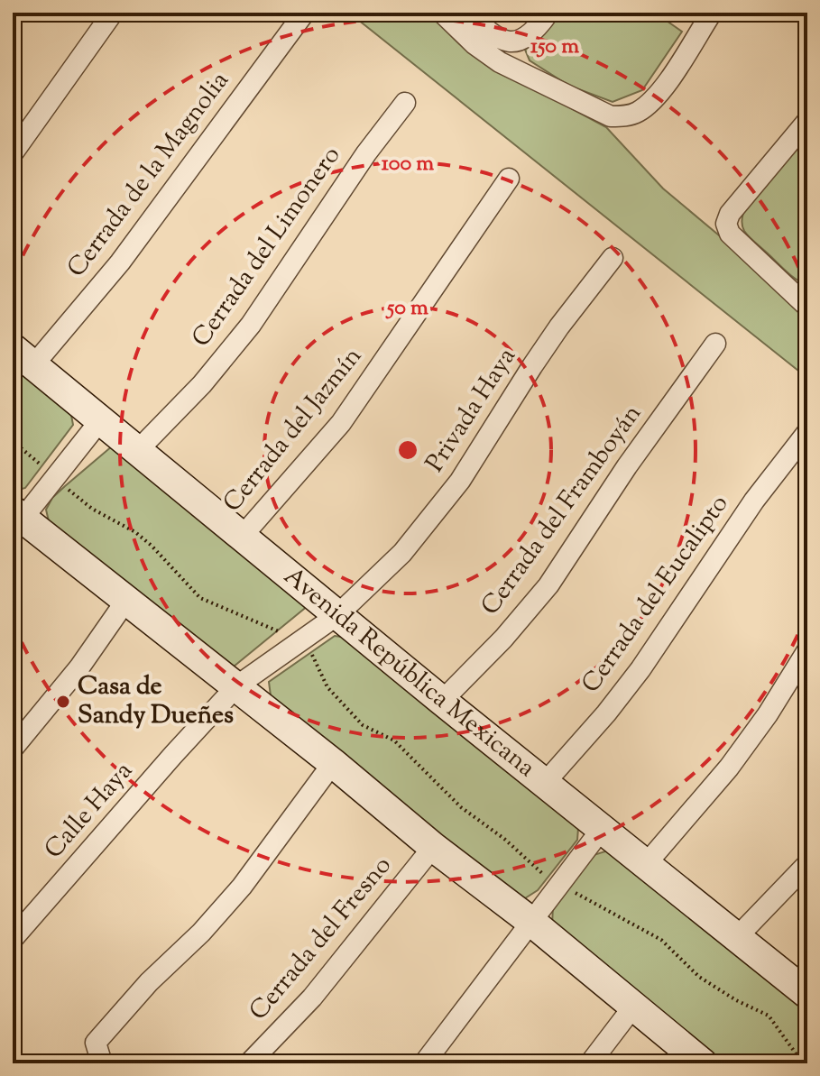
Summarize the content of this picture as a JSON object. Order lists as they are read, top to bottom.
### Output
{
  "streets": {
    "main road": ["Avenida República Mexicana"],
    "street": [
      "Cerrada de la Magnolia",
      "Cerrada del Limonero",
      "Privada Haya",
      "Cerrada del Jazmín",
      "Cerrada del Framboyán",
      "Cerrada del Eucalipto",
      "Calle Haya",
      "Cerrada del Fresno"
    ]
  },
  "crossings": [
    ["Cerrada de la Magnolia", "Avenida República Mexicana"],
    ["Cerrada del Limonero", "Avenida República Mexicana"],
    ["Privada Haya", "Avenida República Mexicana"],
    ["Privada Haya", "Calle Haya"],
    ["Cerrada del Jazmín", "Avenida República Mexicana"],
    ["Cerrada del Framboyán", "Avenida República Mexicana"],
    ["Cerrada del Eucalipto", "Avenida República Mexicana"]
  ],
  "places": ["Casa de Sandy Dueñes"],
  "rings": ["150 m", "100 m", "50 m"]
}
